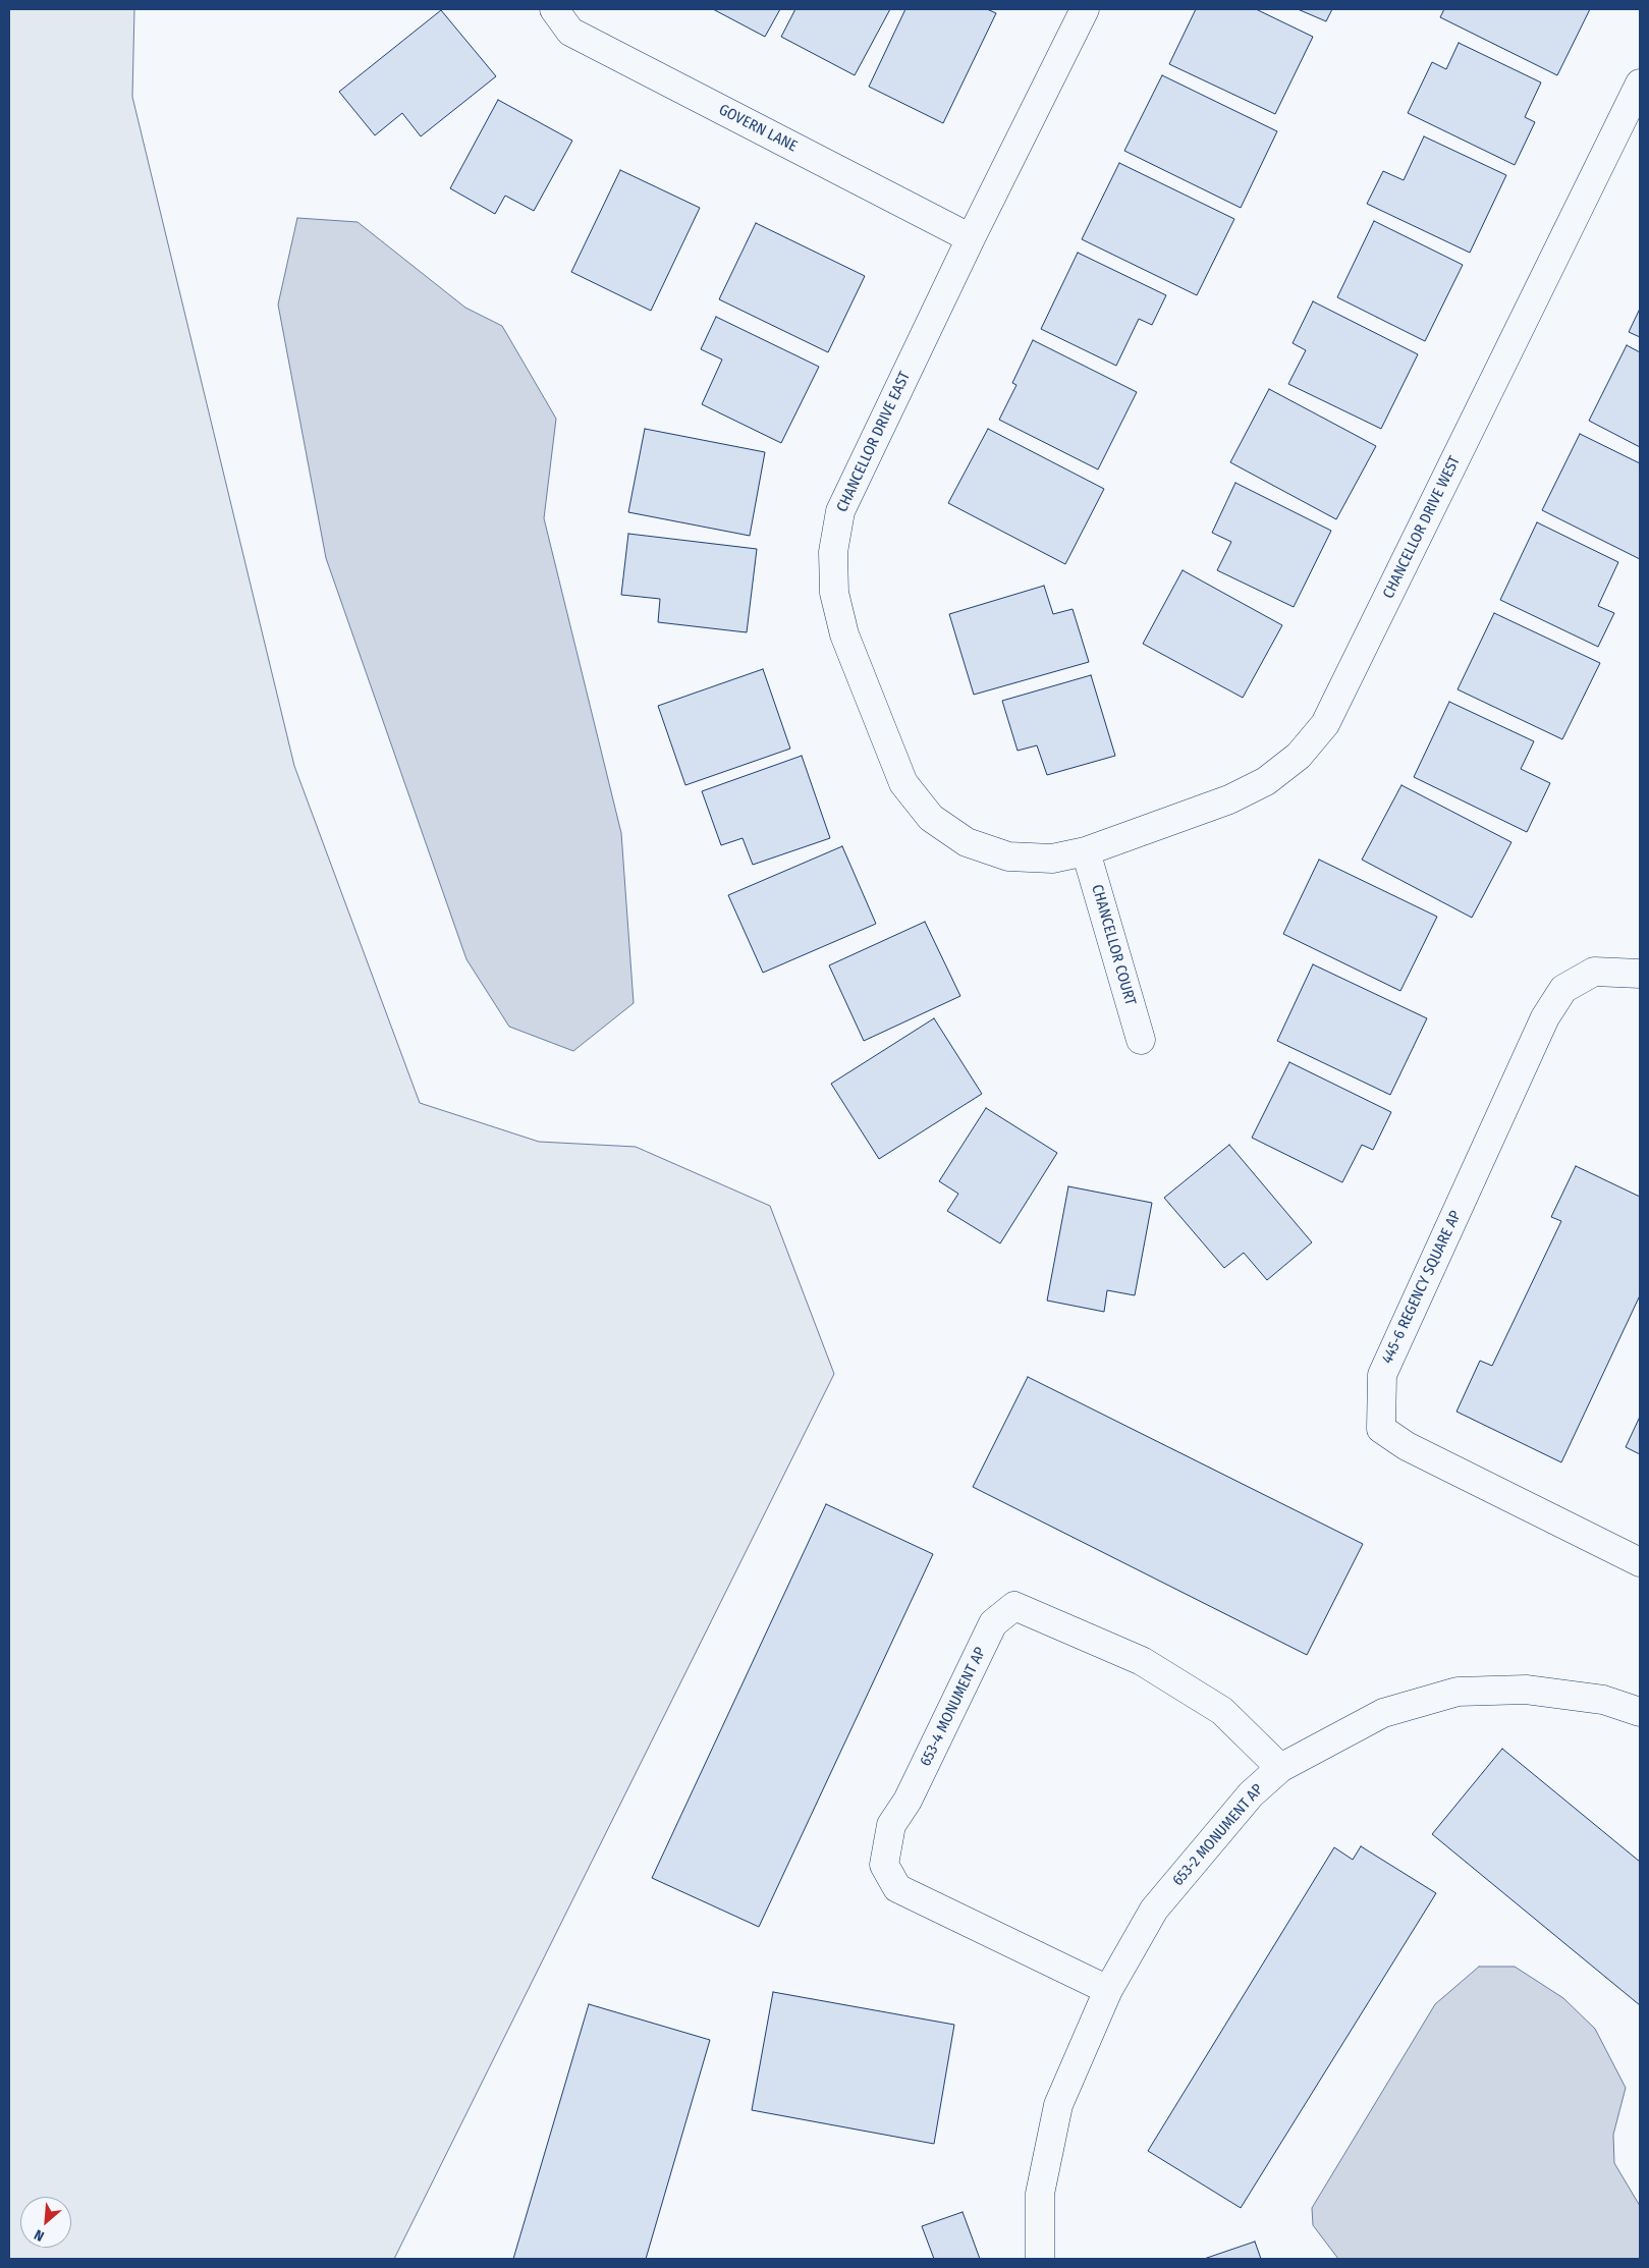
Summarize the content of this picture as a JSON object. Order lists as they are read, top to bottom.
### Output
{
  "streets": {
    "street": [
      "GOVERN LANE",
      "CHANCELLOR DRIVE EAST",
      "CHANCELLOR DRIVE WEST",
      "CHANCELLOR COURT",
      "445-6 REGENCY SQUARE AP",
      "653-4 MONUMENT AP",
      "653-2 MONUMENT AP"
    ]
  },
  "crossings": [
    ["GOVERN LANE", "CHANCELLOR DRIVE EAST"],
    ["CHANCELLOR DRIVE EAST", "CHANCELLOR DRIVE WEST"],
    ["CHANCELLOR DRIVE EAST", "CHANCELLOR COURT"],
    ["CHANCELLOR DRIVE WEST", "CHANCELLOR COURT"],
    ["653-4 MONUMENT AP", "653-2 MONUMENT AP"]
  ],
  "north": "bottom left"
}
